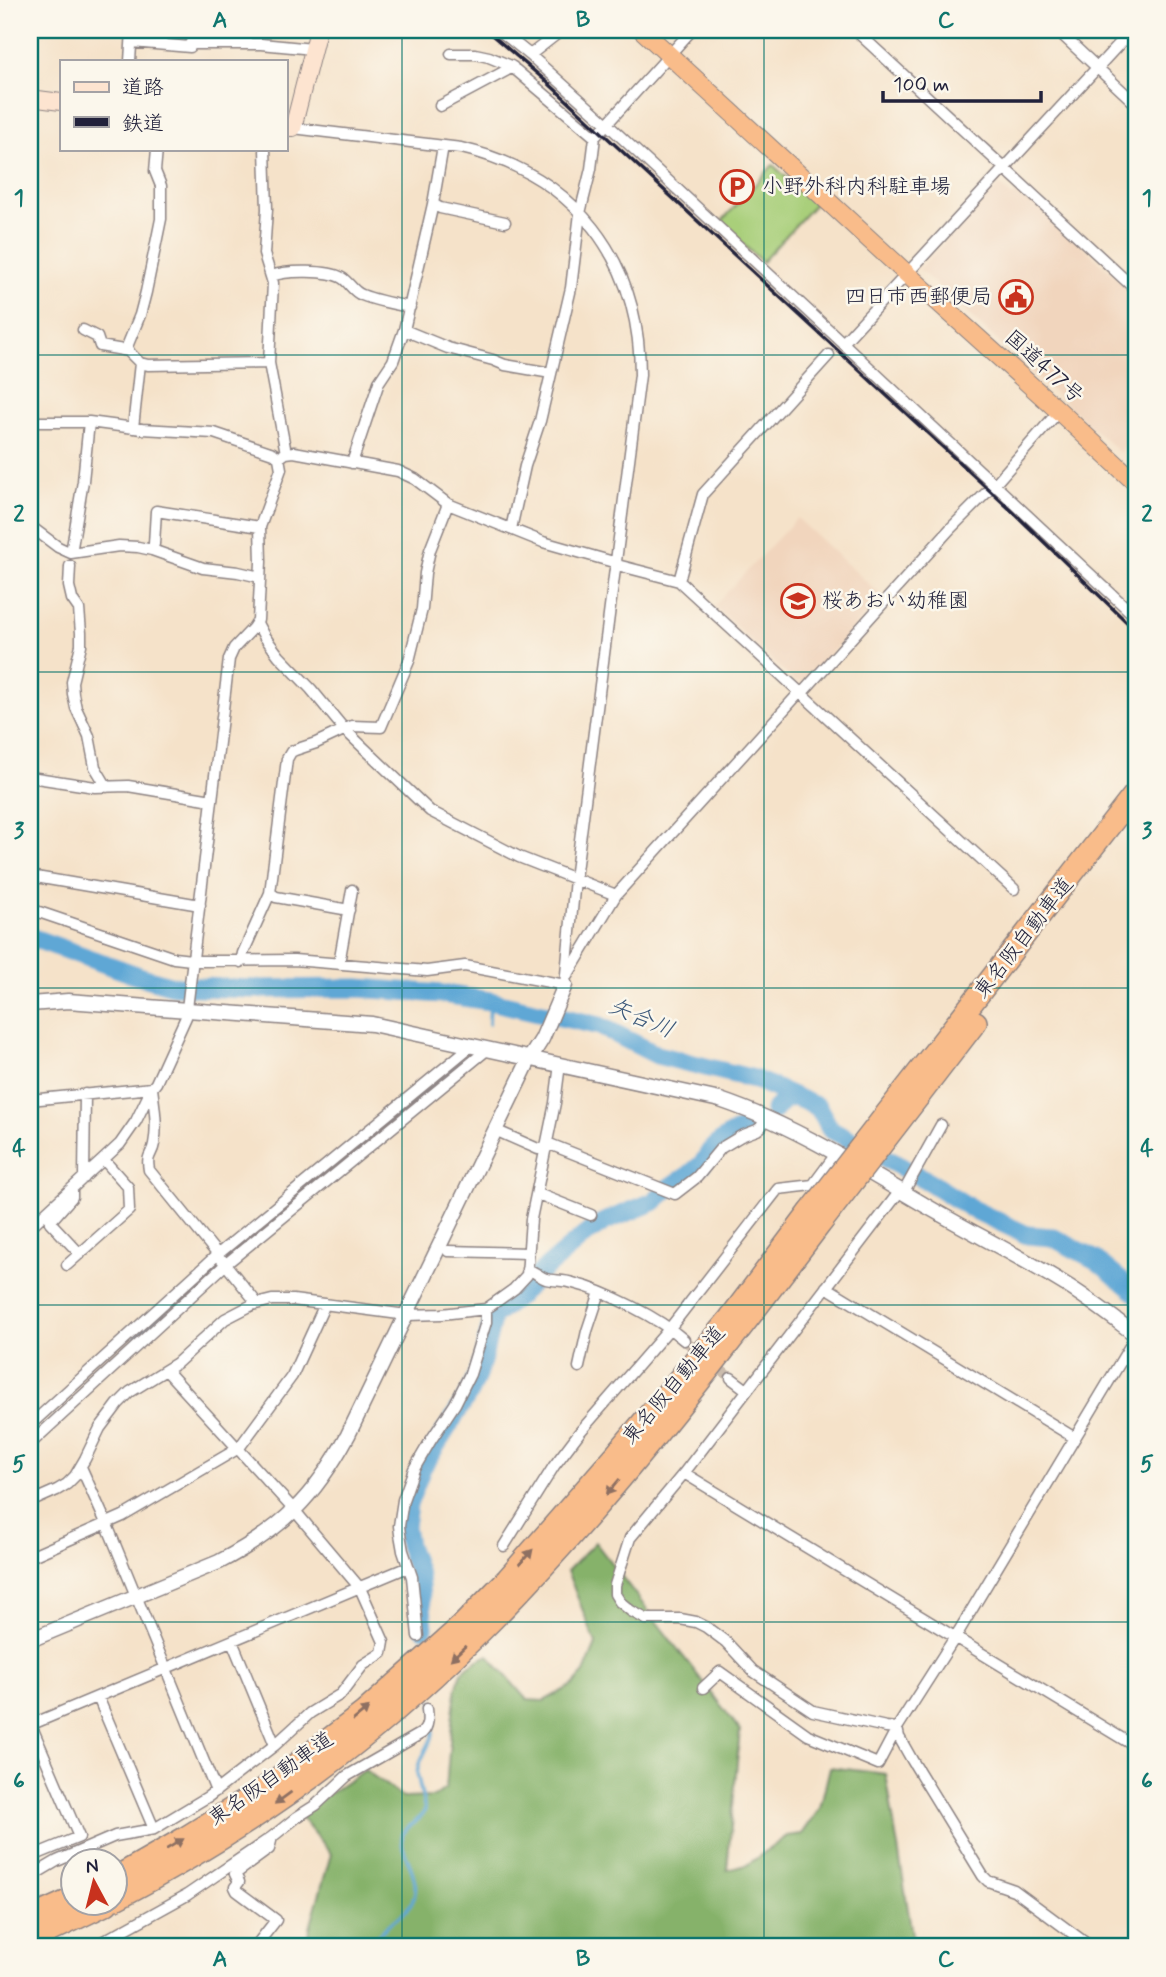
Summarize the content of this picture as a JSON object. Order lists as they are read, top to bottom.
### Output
{
  "streets": {
    "highway": ["国道477号", "東名阪自動車道"]
  },
  "water": ["矢合川"],
  "places": {
    "parking": ["小野外科内科駐車場"],
    "public building": ["四日市西郵便局"],
    "school or university": ["桜あおい幼稚園"]
  },
  "legend": ["道路", "鉄道"],
  "scale_bar": "100 m",
  "north": "top",
  "grid": {
    "columns": ["A", "B", "C"],
    "rows": [
      "1",
      "2",
      "3",
      "4",
      "5",
      "6"
    ]
  }
}
